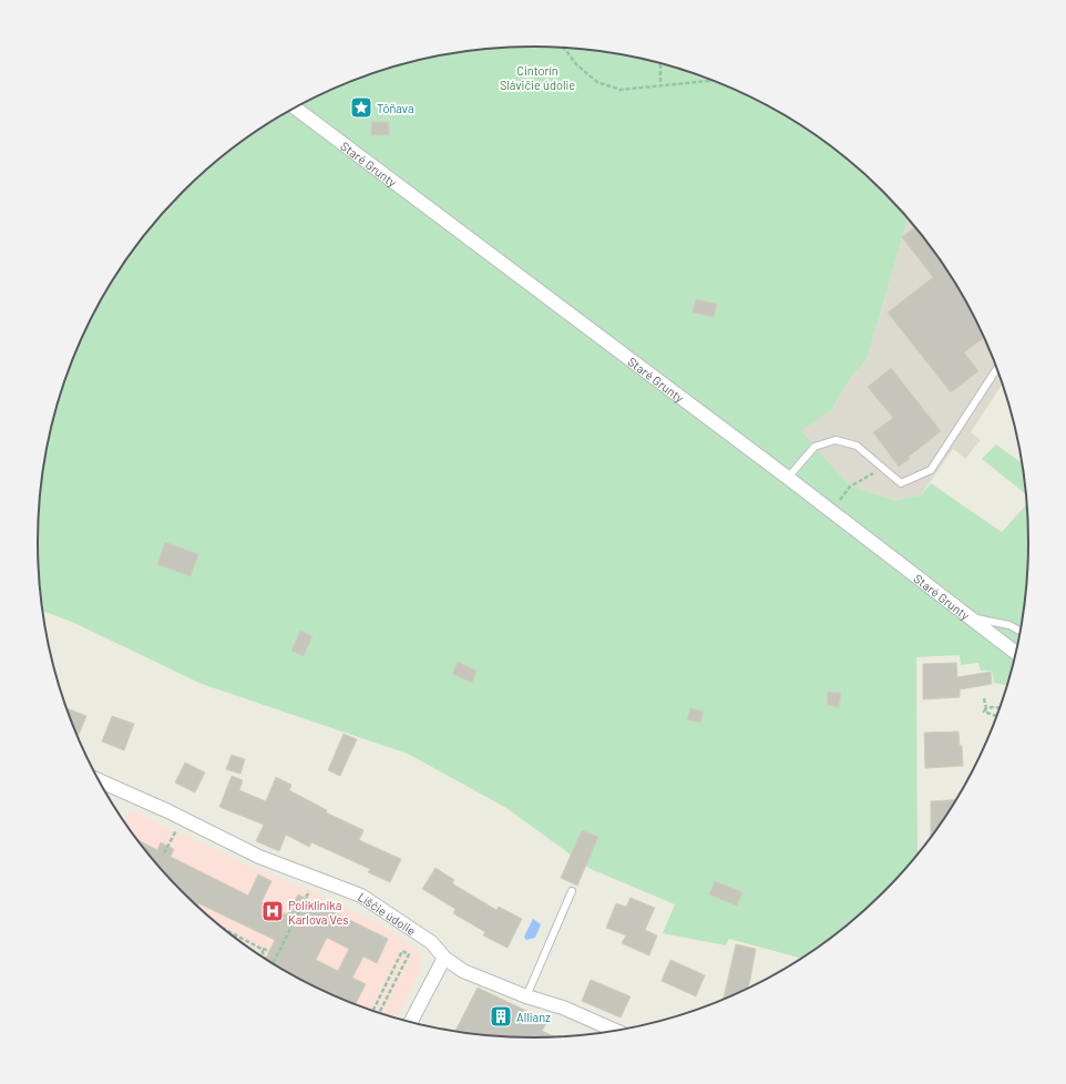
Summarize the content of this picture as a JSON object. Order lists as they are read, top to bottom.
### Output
{
  "streets": {
    "street": ["Staré Grunty", "Líščie údolie"]
  },
  "parks": ["Cintorín Slávičie údolie"],
  "places": {
    "place": ["Tôňava"],
    "hospital": ["Poliklinika Karlova Ves"],
    "building": ["Allianz"]
  }
}
